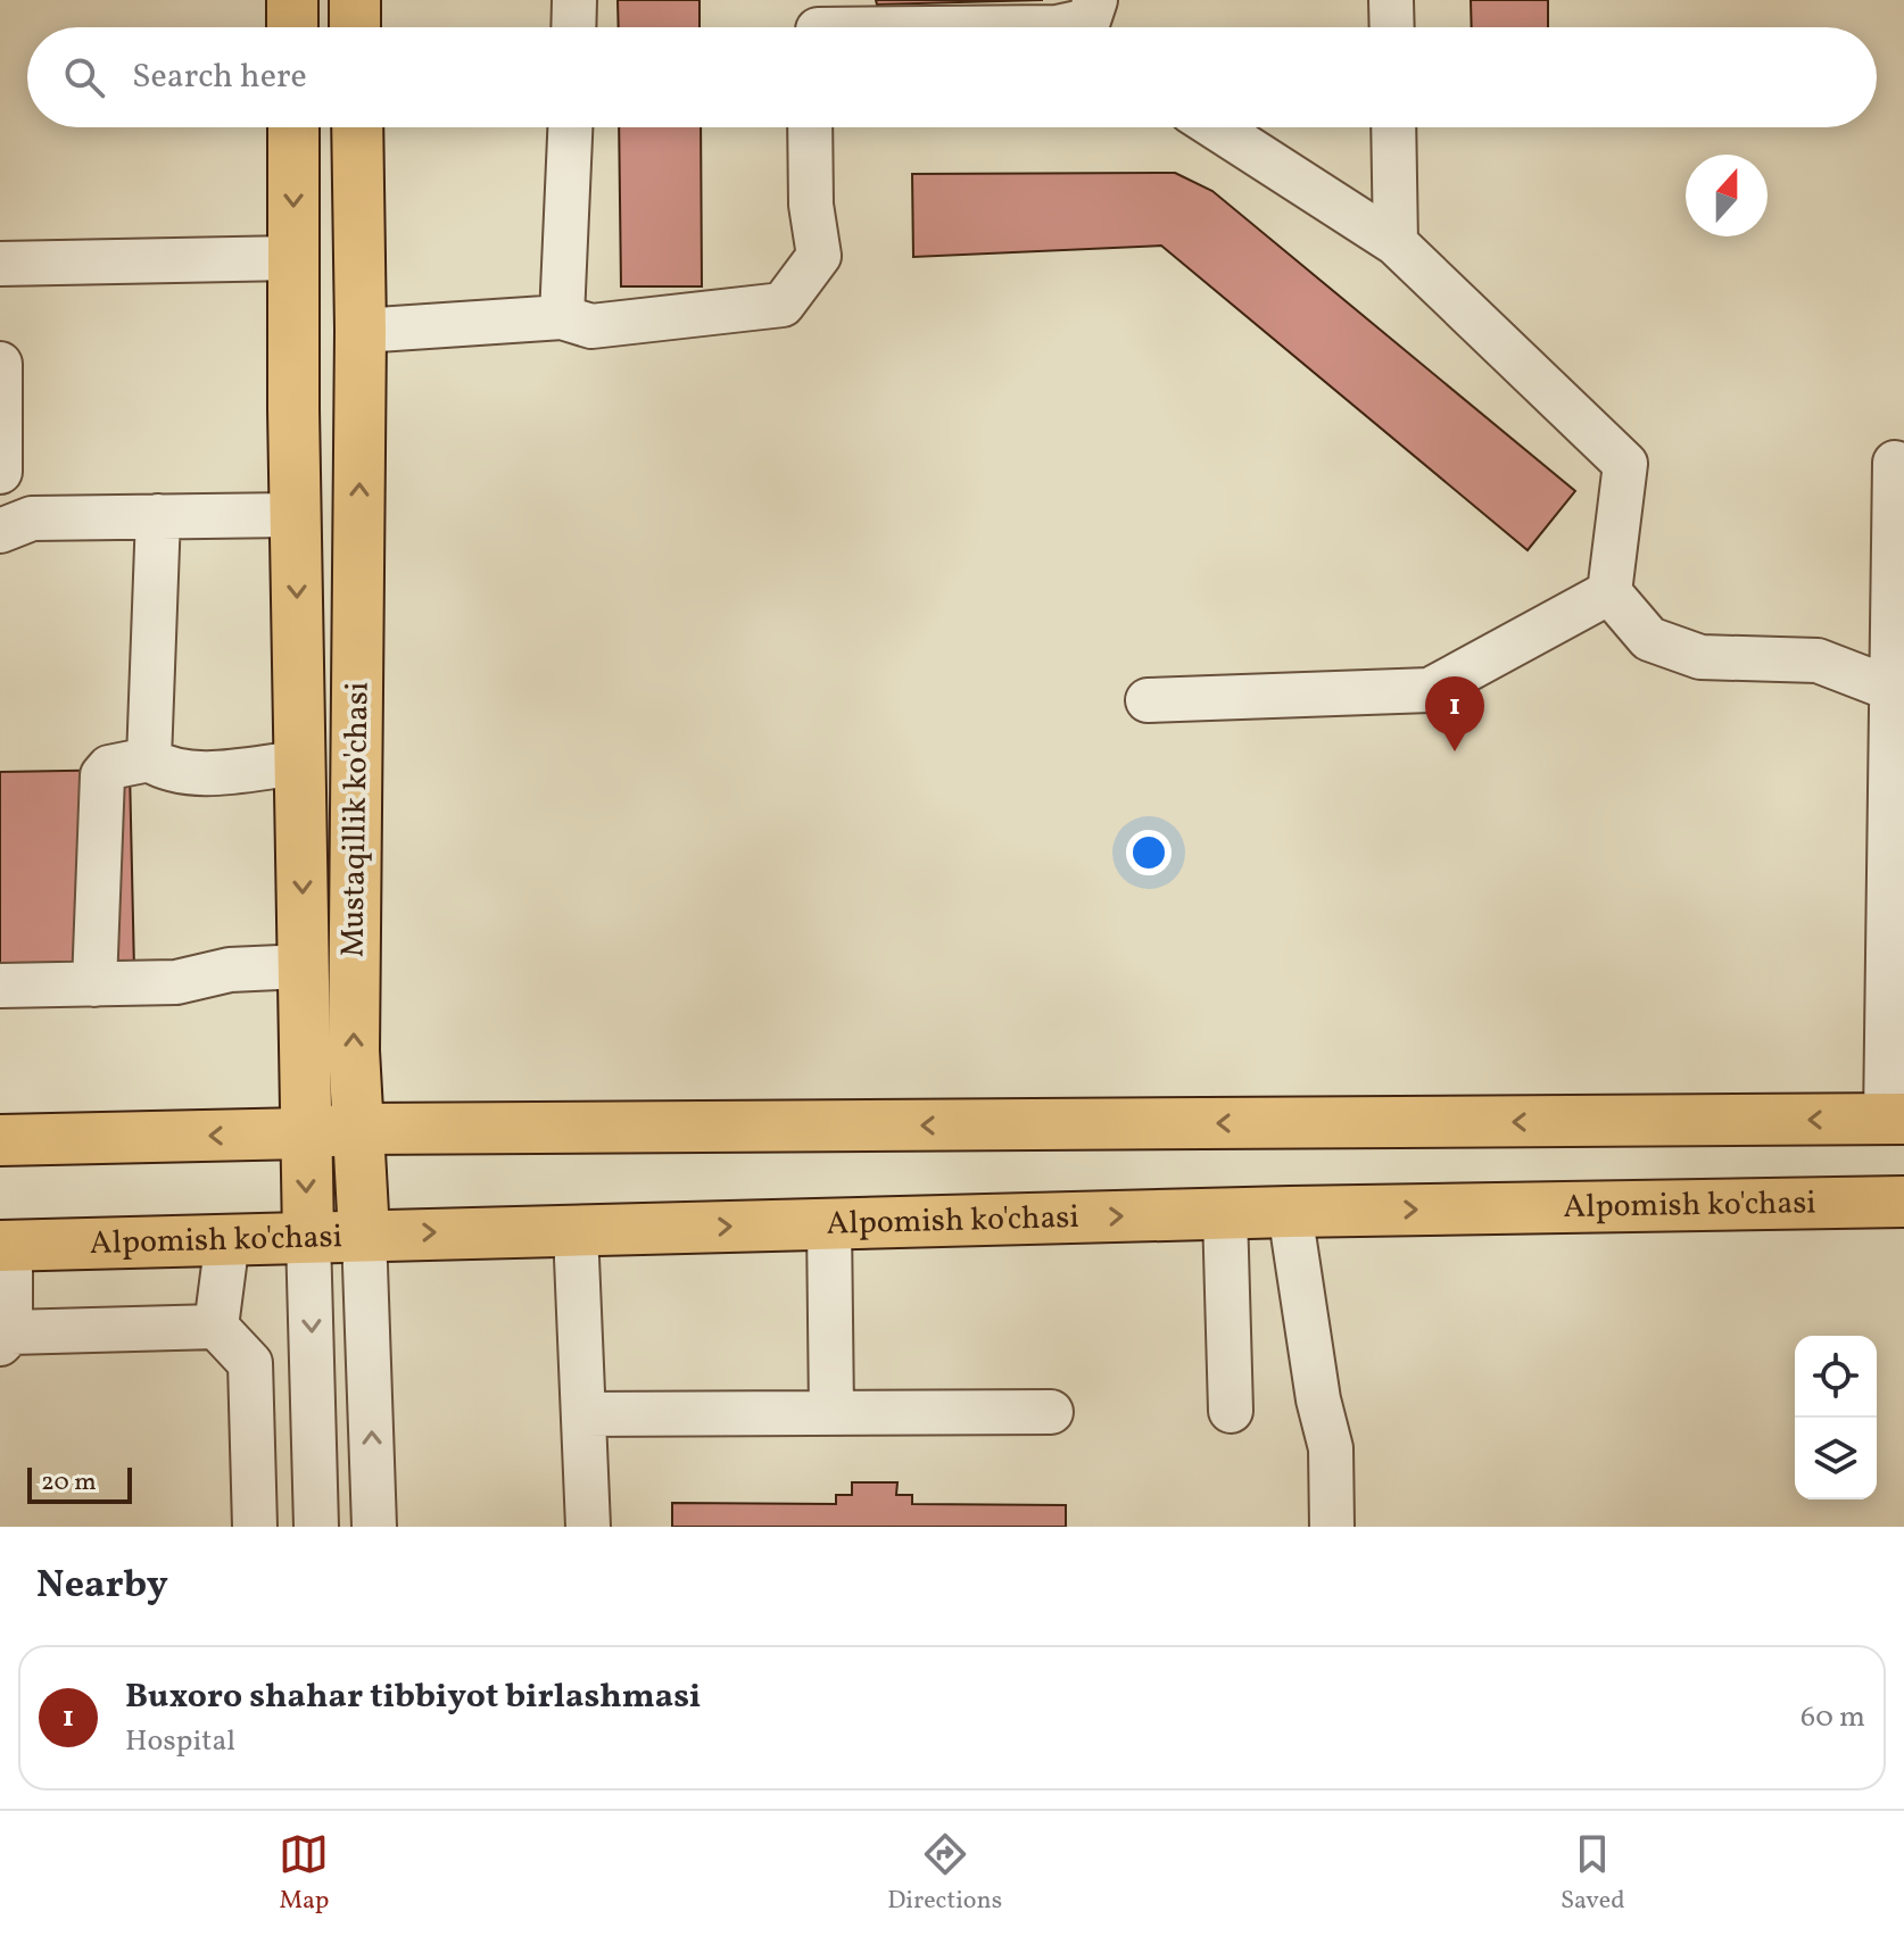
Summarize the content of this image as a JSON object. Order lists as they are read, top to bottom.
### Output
{
  "streets": {
    "main road": ["Mustaqillik ko'chasi", "Alpomish ko'chasi"]
  },
  "crossings": [
    ["Mustaqillik ko'chasi", "Alpomish ko'chasi"]
  ],
  "scale_bar": "20 m",
  "north": "top",
  "page": {
    "search": "Search here",
    "pins": "1",
    "scale": "20 m",
    "heading": "Nearby",
    "list": [
      {
        "mark": "1",
        "name": "Buxoro shahar tibbiyot birlashmasi",
        "note": "Hospital",
        "value": "60 m"
      }
    ],
    "nav": ["Map", "Directions", "Saved"]
  }
}
